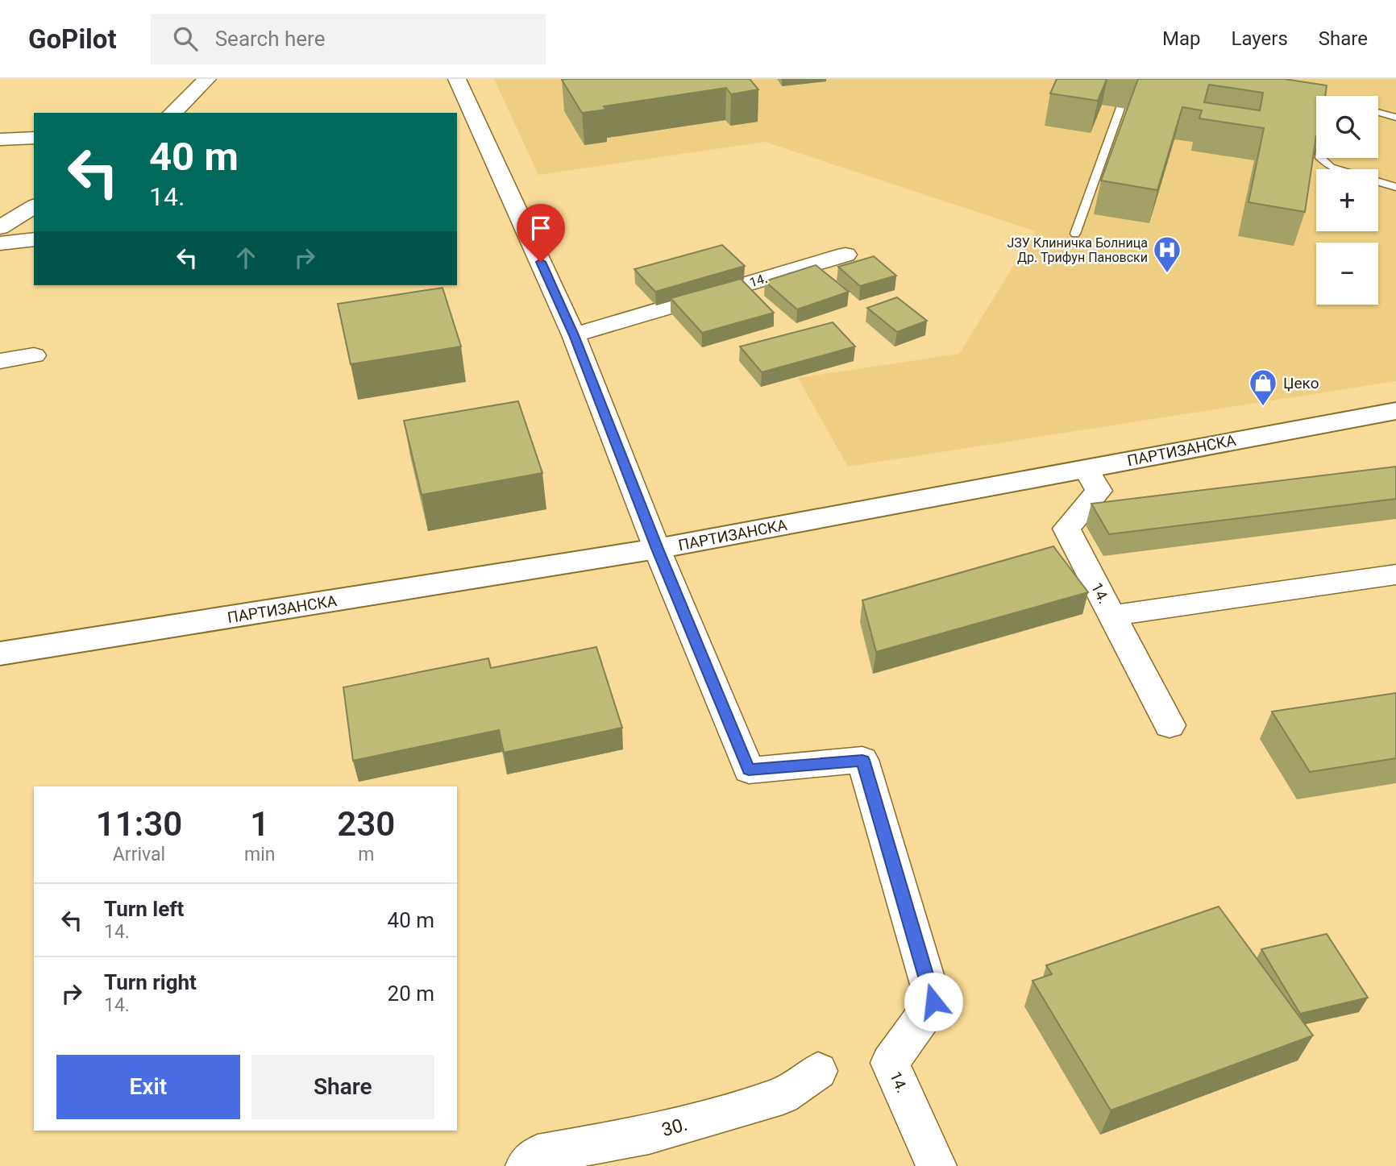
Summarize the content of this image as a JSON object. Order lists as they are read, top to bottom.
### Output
{
  "streets": {
    "street": ["14.", "ПАРТИЗАНСКА", "30."]
  },
  "crossings": [
    ["14.", "ПАРТИЗАНСКА"]
  ],
  "places": {
    "hospital": ["ЈЗУ Клиничка Болница Др. Трифун Пановски"],
    "shop": ["Џеко"]
  },
  "page": {
    "header": "GoPilot",
    "search": "Search here",
    "nav": ["Map", "Layers", "Share"],
    "map_buttons": ["+", "−"],
    "turn": ["40 m", "14."],
    "eta": [
      "11:30",
      "Arrival",
      "1",
      "min",
      "230",
      "m"
    ],
    "list": [
      {
        "name": "Turn left",
        "note": "14.",
        "value": "40 m"
      },
      {
        "name": "Turn right",
        "note": "14.",
        "value": "20 m"
      }
    ],
    "buttons": ["Exit", "Share"]
  }
}
